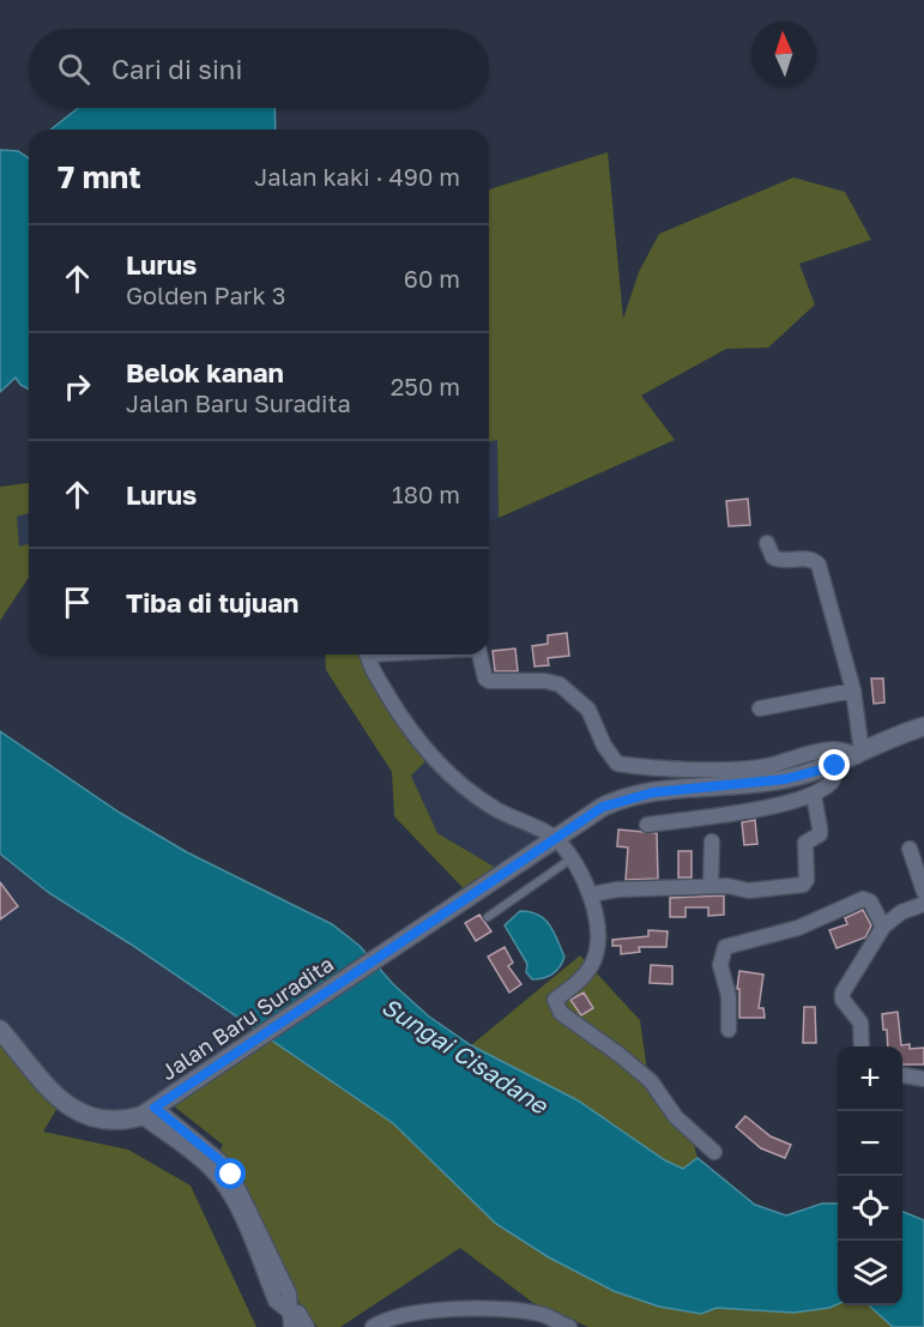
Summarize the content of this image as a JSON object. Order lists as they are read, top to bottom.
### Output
{
  "streets": {
    "main road": ["Jalan Baru Suradita"]
  },
  "water": ["Sungai Cisadane"],
  "north": "top",
  "page": {
    "search": "Cari di sini",
    "heading": ["7 mnt", "Jalan kaki · 490 m"],
    "list": [
      ["Lurus", "Golden Park 3", "60 m"],
      ["Belok kanan", "Jalan Baru Suradita", "250 m"],
      ["Lurus", "180 m"],
      "Tiba di tujuan"
    ],
    "map_buttons": ["+", "−"]
  }
}
